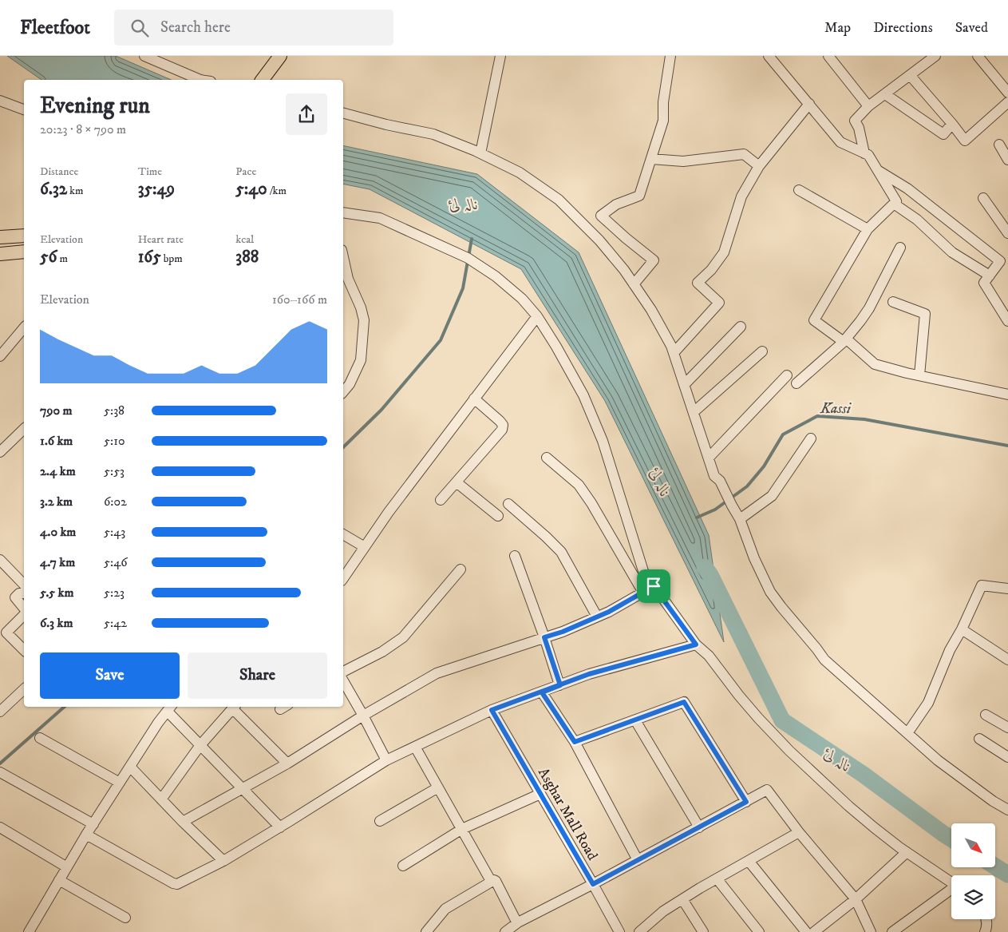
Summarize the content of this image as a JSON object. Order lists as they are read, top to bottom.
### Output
{
  "streets": {
    "street": ["Asghar Mall Road"]
  },
  "water": ["نالہ لئ", "Kassi"],
  "north": "bottom right",
  "page": {
    "header": "Fleetfoot",
    "search": "Search here",
    "nav": ["Map", "Directions", "Saved"],
    "heading": ["Evening run", "20:23 · 8 × 790 m"],
    "stats": [
      ["Distance", "6.32 km"],
      ["Time", "35:49"],
      ["Pace", "5:40 /km"],
      ["Elevation", "56 m"],
      ["Heart rate", "165 bpm"],
      ["kcal", "388"]
    ],
    "chart": ["Elevation", "160–166 m"],
    "list": [
      {
        "name": "790 m",
        "note": "5:38"
      },
      {
        "name": "1.6 km",
        "note": "5:10"
      },
      {
        "name": "2.4 km",
        "note": "5:53"
      },
      {
        "name": "3.2 km",
        "note": "6:02"
      },
      {
        "name": "4.0 km",
        "note": "5:43"
      },
      {
        "name": "4.7 km",
        "note": "5:46"
      },
      {
        "name": "5.5 km",
        "note": "5:23"
      },
      {
        "name": "6.3 km",
        "note": "5:42"
      }
    ],
    "buttons": ["Save", "Share"]
  }
}
